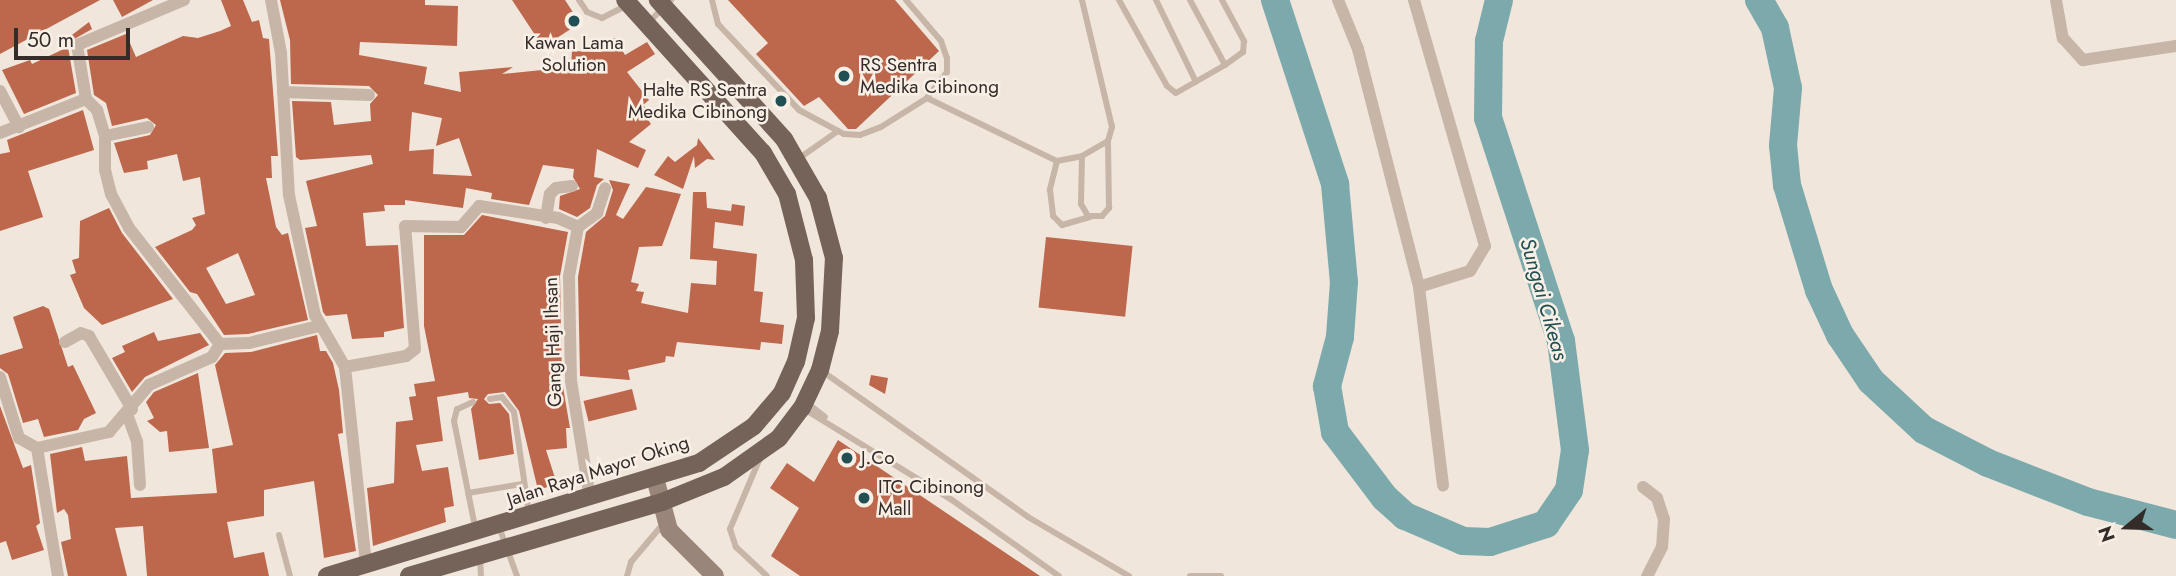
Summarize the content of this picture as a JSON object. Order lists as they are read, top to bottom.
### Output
{
  "streets": {
    "main road": ["Jalan Raya Mayor Oking"],
    "street": ["Gang Haji Ihsan"]
  },
  "crossings": [
    ["Gang Haji Ihsan", "Jalan Raya Mayor Oking"]
  ],
  "water": ["Sungai Cikeas"],
  "places": [
    "Kawan Lama Solution",
    "RS Sentra Medika Cibinong",
    "Halte RS Sentra Medika Cibinong",
    "J.Co",
    "ITC Cibinong Mall"
  ],
  "scale_bar": "50 m",
  "north": "left"
}
